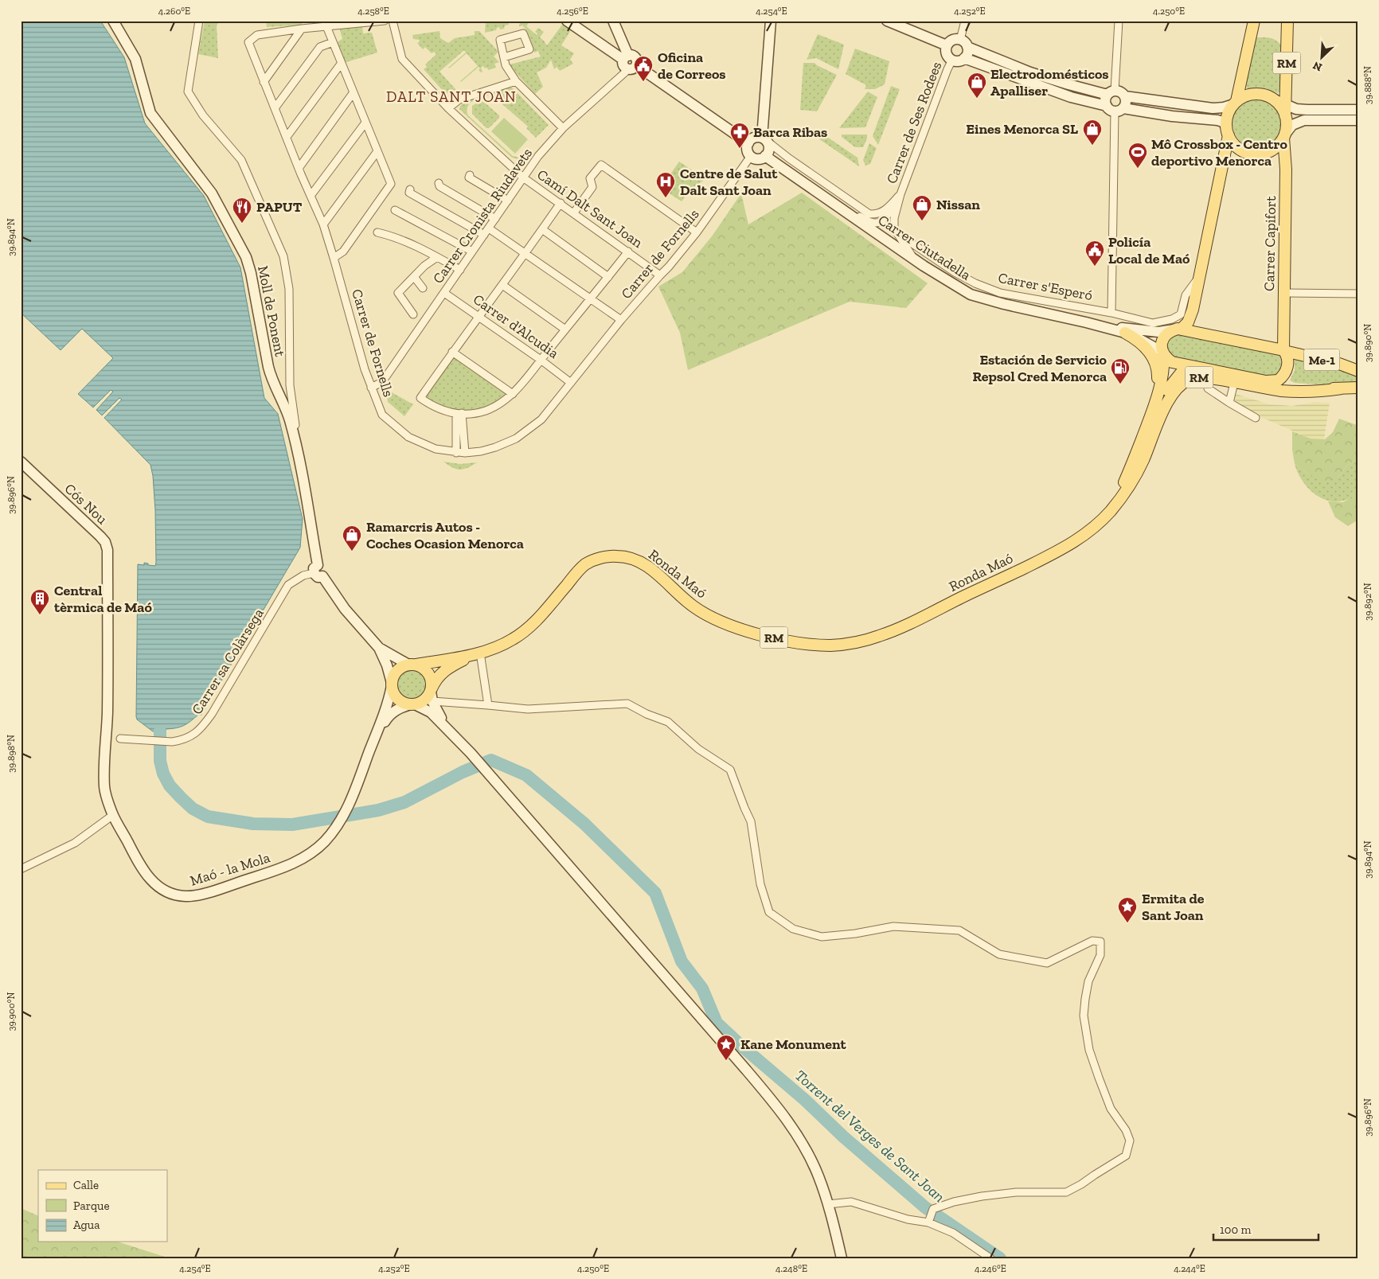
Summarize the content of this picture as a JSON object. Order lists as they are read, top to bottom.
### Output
{
  "streets": {
    "main road": [
      "RM",
      "Carrer Capifort",
      "Me-1",
      "Ronda Maó"
    ],
    "street": [
      "Carrer de Ses Rodees",
      "Camí Dalt Sant Joan",
      "Carrer Cronista Riudavets",
      "Carrer Ciutadella",
      "Carrer de Fornells",
      "Carrer s'Esperó",
      "Moll de Ponent",
      "Carrer d'Alcudia",
      "Cós Nou",
      "Carrer sa Colàrsega",
      "Maó - la Mola"
    ]
  },
  "crossings": [
    ["RM", "Carrer Capifort"],
    ["RM", "Carrer Ciutadella"],
    ["RM", "Carrer s'Esperó"],
    ["RM", "Me-1"],
    ["RM", "Ronda Maó"],
    ["Carrer de Ses Rodees", "Carrer Ciutadella"],
    ["Carrer de Ses Rodees", "Carrer s'Esperó"],
    ["Camí Dalt Sant Joan", "Carrer Cronista Riudavets"],
    ["Camí Dalt Sant Joan", "Carrer de Fornells"],
    ["Carrer Cronista Riudavets", "Carrer de Fornells"],
    ["Carrer Cronista Riudavets", "Carrer d'Alcudia"],
    ["Carrer Capifort", "Me-1"],
    ["Carrer Ciutadella", "Carrer de Fornells"],
    ["Carrer de Fornells", "Carrer d'Alcudia"],
    ["Moll de Ponent", "Ronda Maó"],
    ["Moll de Ponent", "Carrer sa Colàrsega"],
    ["Moll de Ponent", "Maó - la Mola"],
    ["Cós Nou", "Maó - la Mola"],
    ["Ronda Maó", "Maó - la Mola"]
  ],
  "districts": ["DALT SANT JOAN"],
  "water": ["Torrent del Verges de Sant Joan"],
  "places": {
    "public building": ["Oficina de Correos", "Policía Local de Maó"],
    "shop": [
      "Electrodomésticos Apalliser",
      "Eines Menorca SL",
      "Nissan",
      "Ramarcris Autos - Coches Ocasion Menorca"
    ],
    "pharmacy": ["Barca Ribas"],
    "sports": ["Mô Crossbox - Centro deportivo Menorca"],
    "hospital": ["Centre de Salut Dalt Sant Joan"],
    "restaurant": ["PAPUT"],
    "fuel station": ["Estación de Servicio Repsol Cred Menorca"],
    "building": ["Central tèrmica de Maó"],
    "place": ["Ermita de Sant Joan", "Kane Monument"]
  },
  "legend": ["Calle", "Parque", "Agua"],
  "scale_bar": "100 m",
  "north": "bottom left",
  "coordinates": [
    "4.260°E",
    "4.258°E",
    "4.256°E",
    "4.254°E",
    "4.252°E",
    "4.250°E",
    "39.888°N",
    "39.894°N",
    "39.890°N",
    "39.896°N",
    "39.892°N",
    "39.898°N",
    "39.900°N",
    "4.248°E",
    "4.246°E",
    "4.244°E"
  ]
}
